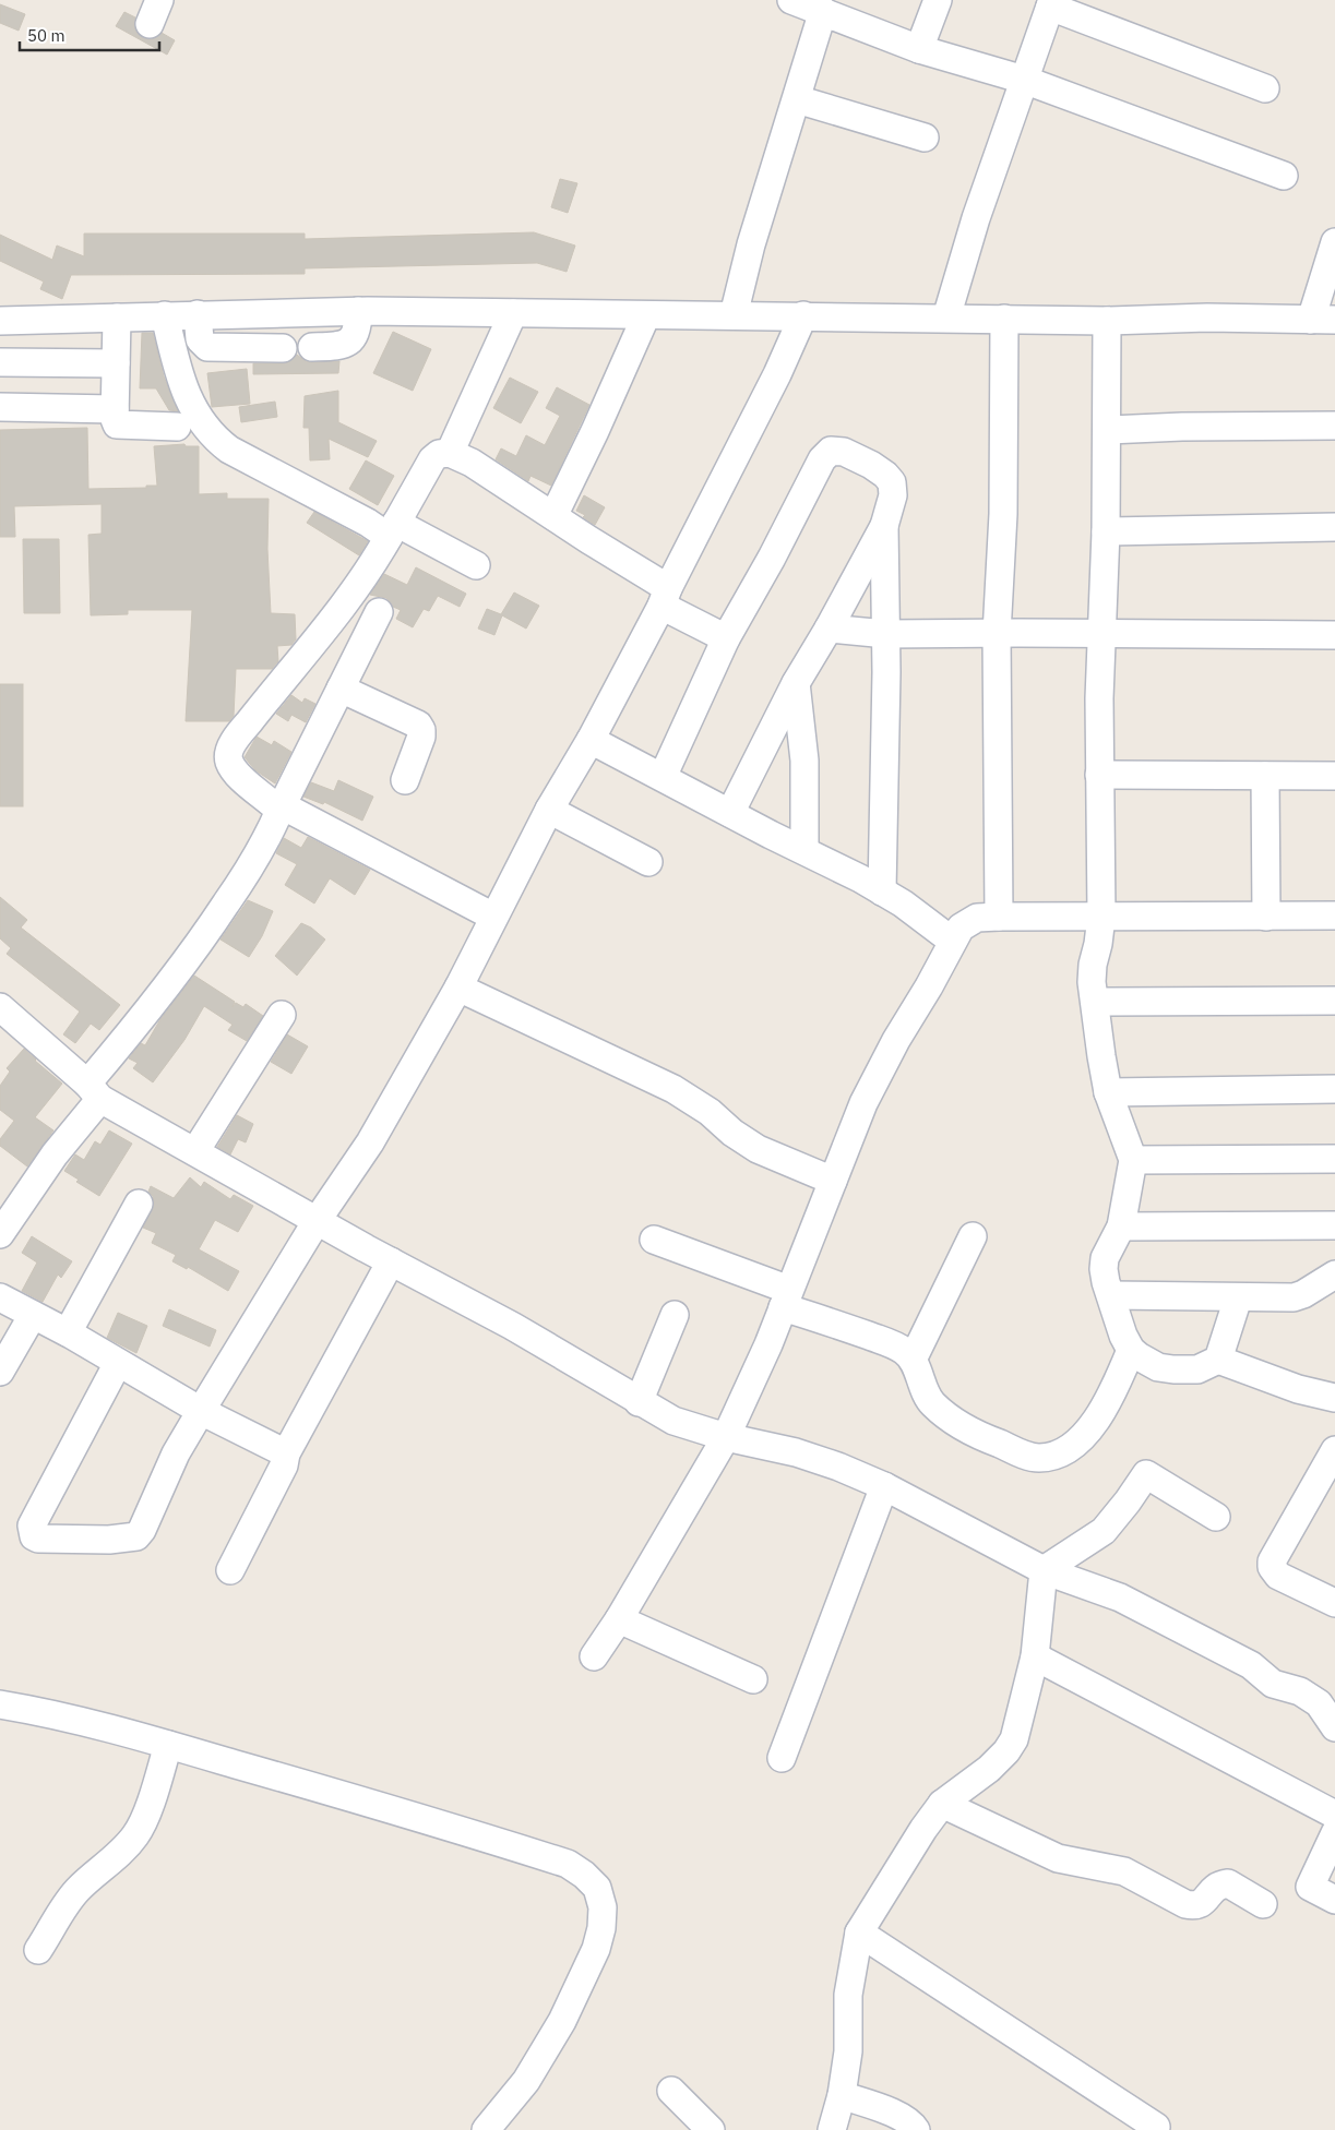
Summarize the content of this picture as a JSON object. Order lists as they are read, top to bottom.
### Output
{
  "scale_bar": "50 m"
}
